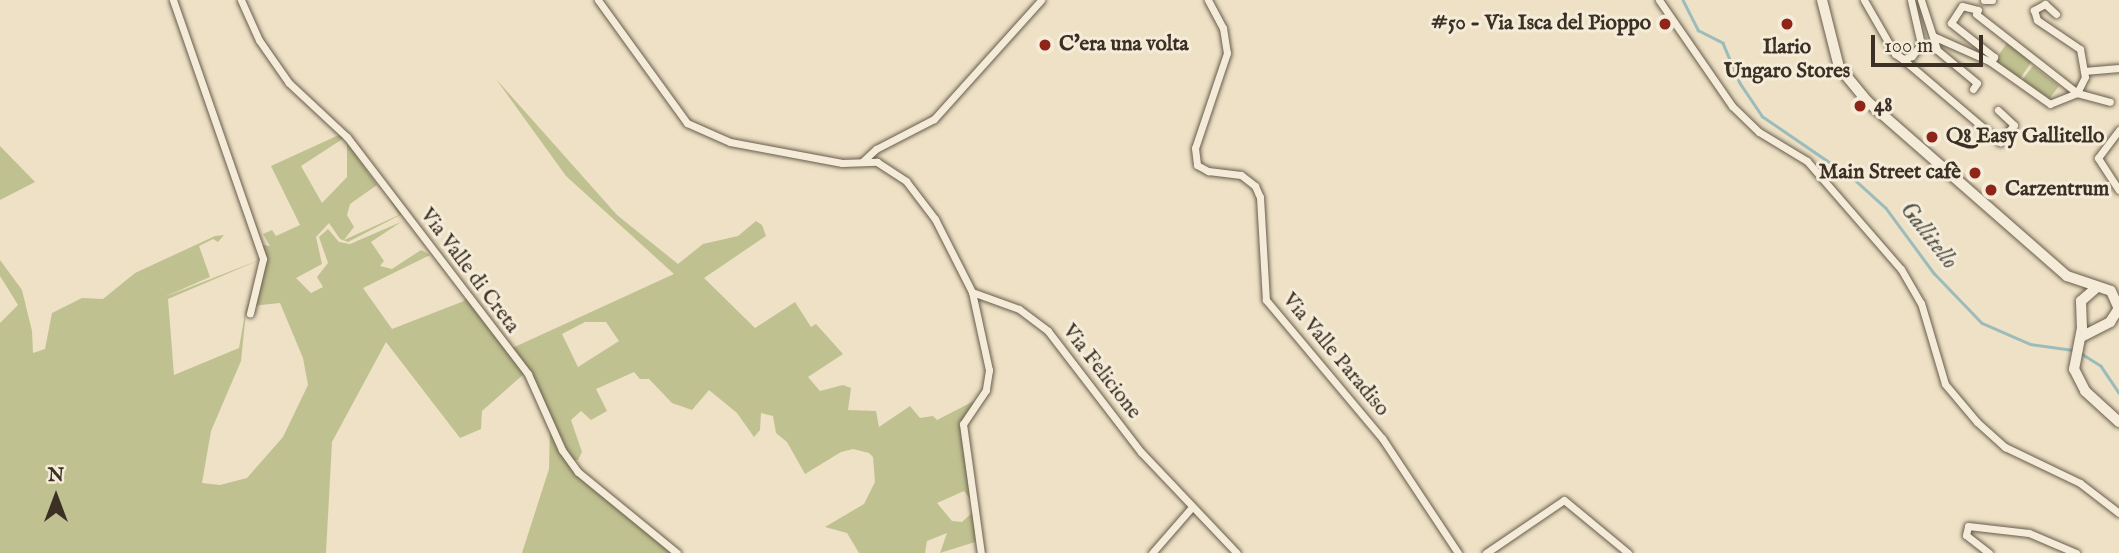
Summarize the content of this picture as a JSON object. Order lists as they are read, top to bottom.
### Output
{
  "streets": {
    "street": ["Via Valle di Creta", "Via Valle Paradiso", "Via Felicione"]
  },
  "water": ["Gallitello"],
  "places": [
    "#50 - Via Isca del Pioppo",
    "Ilario Ungaro Stores",
    "C'era una volta",
    "48",
    "Q8 Easy Gallitello",
    "Main Street cafè",
    "Carzentrum"
  ],
  "scale_bar": "100 m",
  "north": "top"
}
